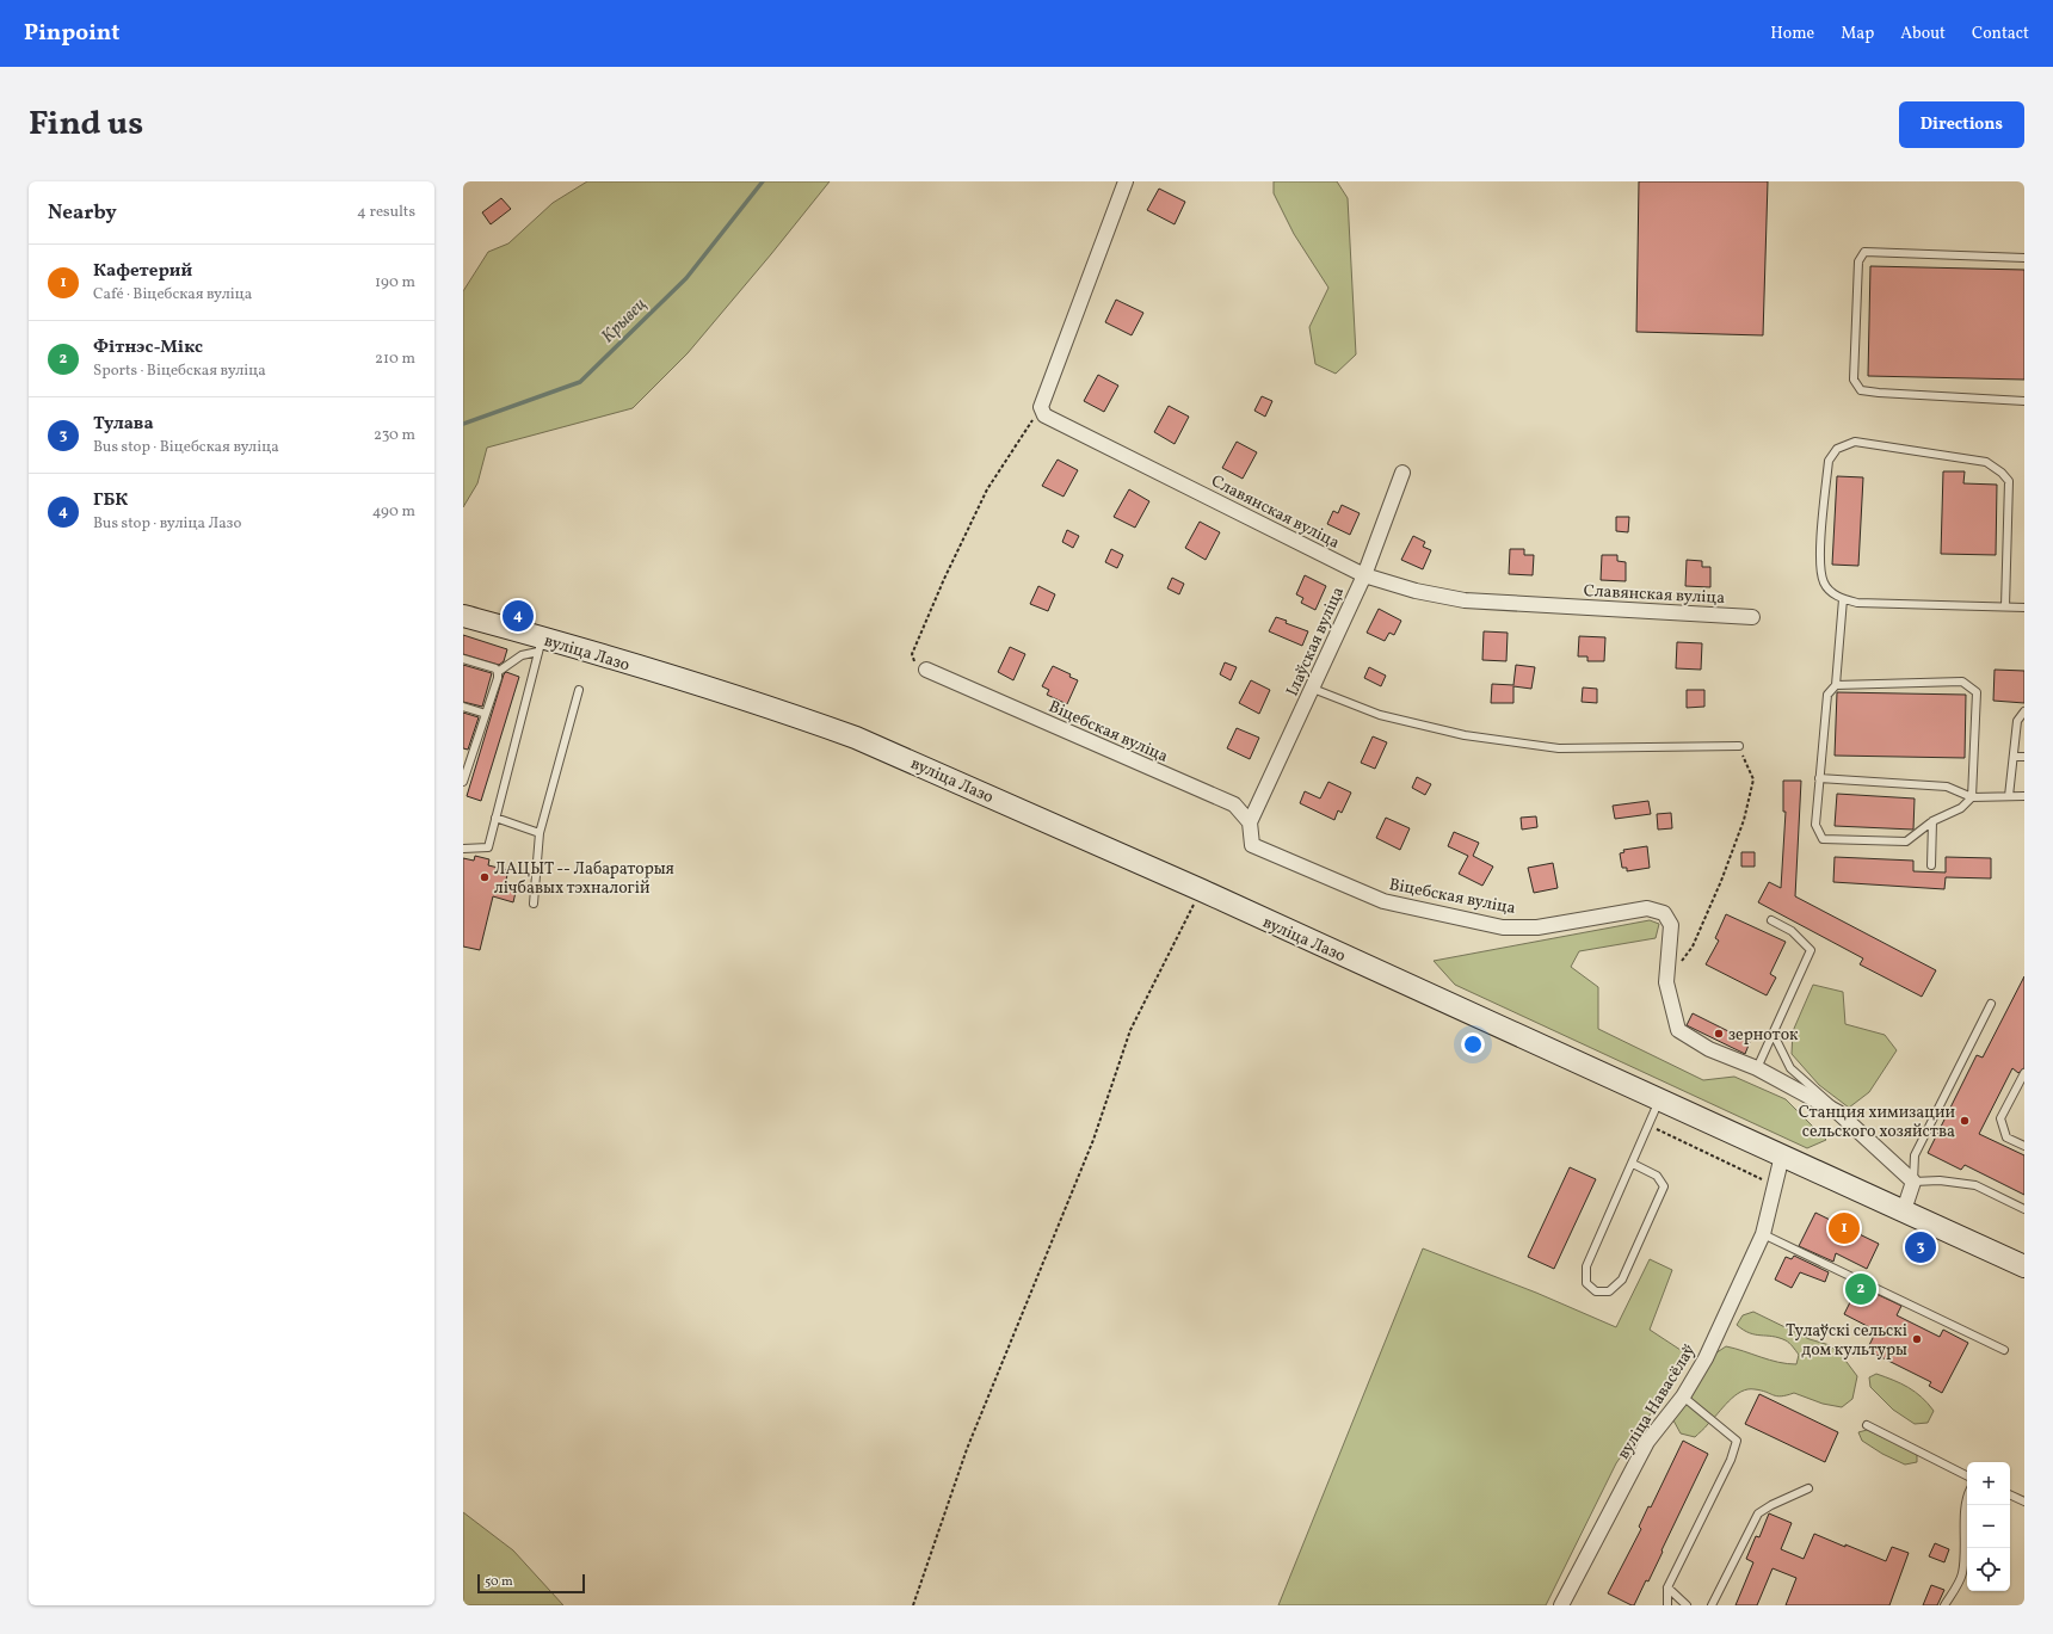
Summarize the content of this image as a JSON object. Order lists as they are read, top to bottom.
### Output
{
  "streets": {
    "main road": ["вуліца Лазо"],
    "street": [
      "Славянская вуліца",
      "Ілаўская вуліца",
      "Віцебская вуліца",
      "вуліца Навасёлаў"
    ]
  },
  "crossings": [
    ["Славянская вуліца", "Ілаўская вуліца"],
    ["Ілаўская вуліца", "Віцебская вуліца"],
    ["вуліца Лазо", "вуліца Навасёлаў"]
  ],
  "water": ["Крывец"],
  "places": [
    "ЛАЦЫТ -- Лабараторыя лічбавых тэхналогій",
    "зерноток",
    "Станция химизации сельского хозяйства",
    "Тулаўскі сельскі дом культуры"
  ],
  "scale_bar": "50 m",
  "page": {
    "header": "Pinpoint",
    "nav": [
      "Home",
      "Map",
      "About",
      "Contact"
    ],
    "title": "Find us",
    "buttons": "Directions",
    "heading": ["Nearby", "4 results"],
    "list": [
      {
        "mark": "1",
        "name": "Кафетерий",
        "note": "Café · Віцебская вуліца",
        "value": "190 m"
      },
      {
        "mark": "2",
        "name": "Фітнэс-Мікс",
        "note": "Sports · Віцебская вуліца",
        "value": "210 m"
      },
      {
        "mark": "3",
        "name": "Тулава",
        "note": "Bus stop · Віцебская вуліца",
        "value": "230 m"
      },
      {
        "mark": "4",
        "name": "ГБК",
        "note": "Bus stop · вуліца Лазо",
        "value": "490 m"
      }
    ],
    "pins": [
      "4",
      "1",
      "3",
      "2"
    ],
    "map_buttons": ["+", "−"],
    "scale": "50 m"
  }
}
